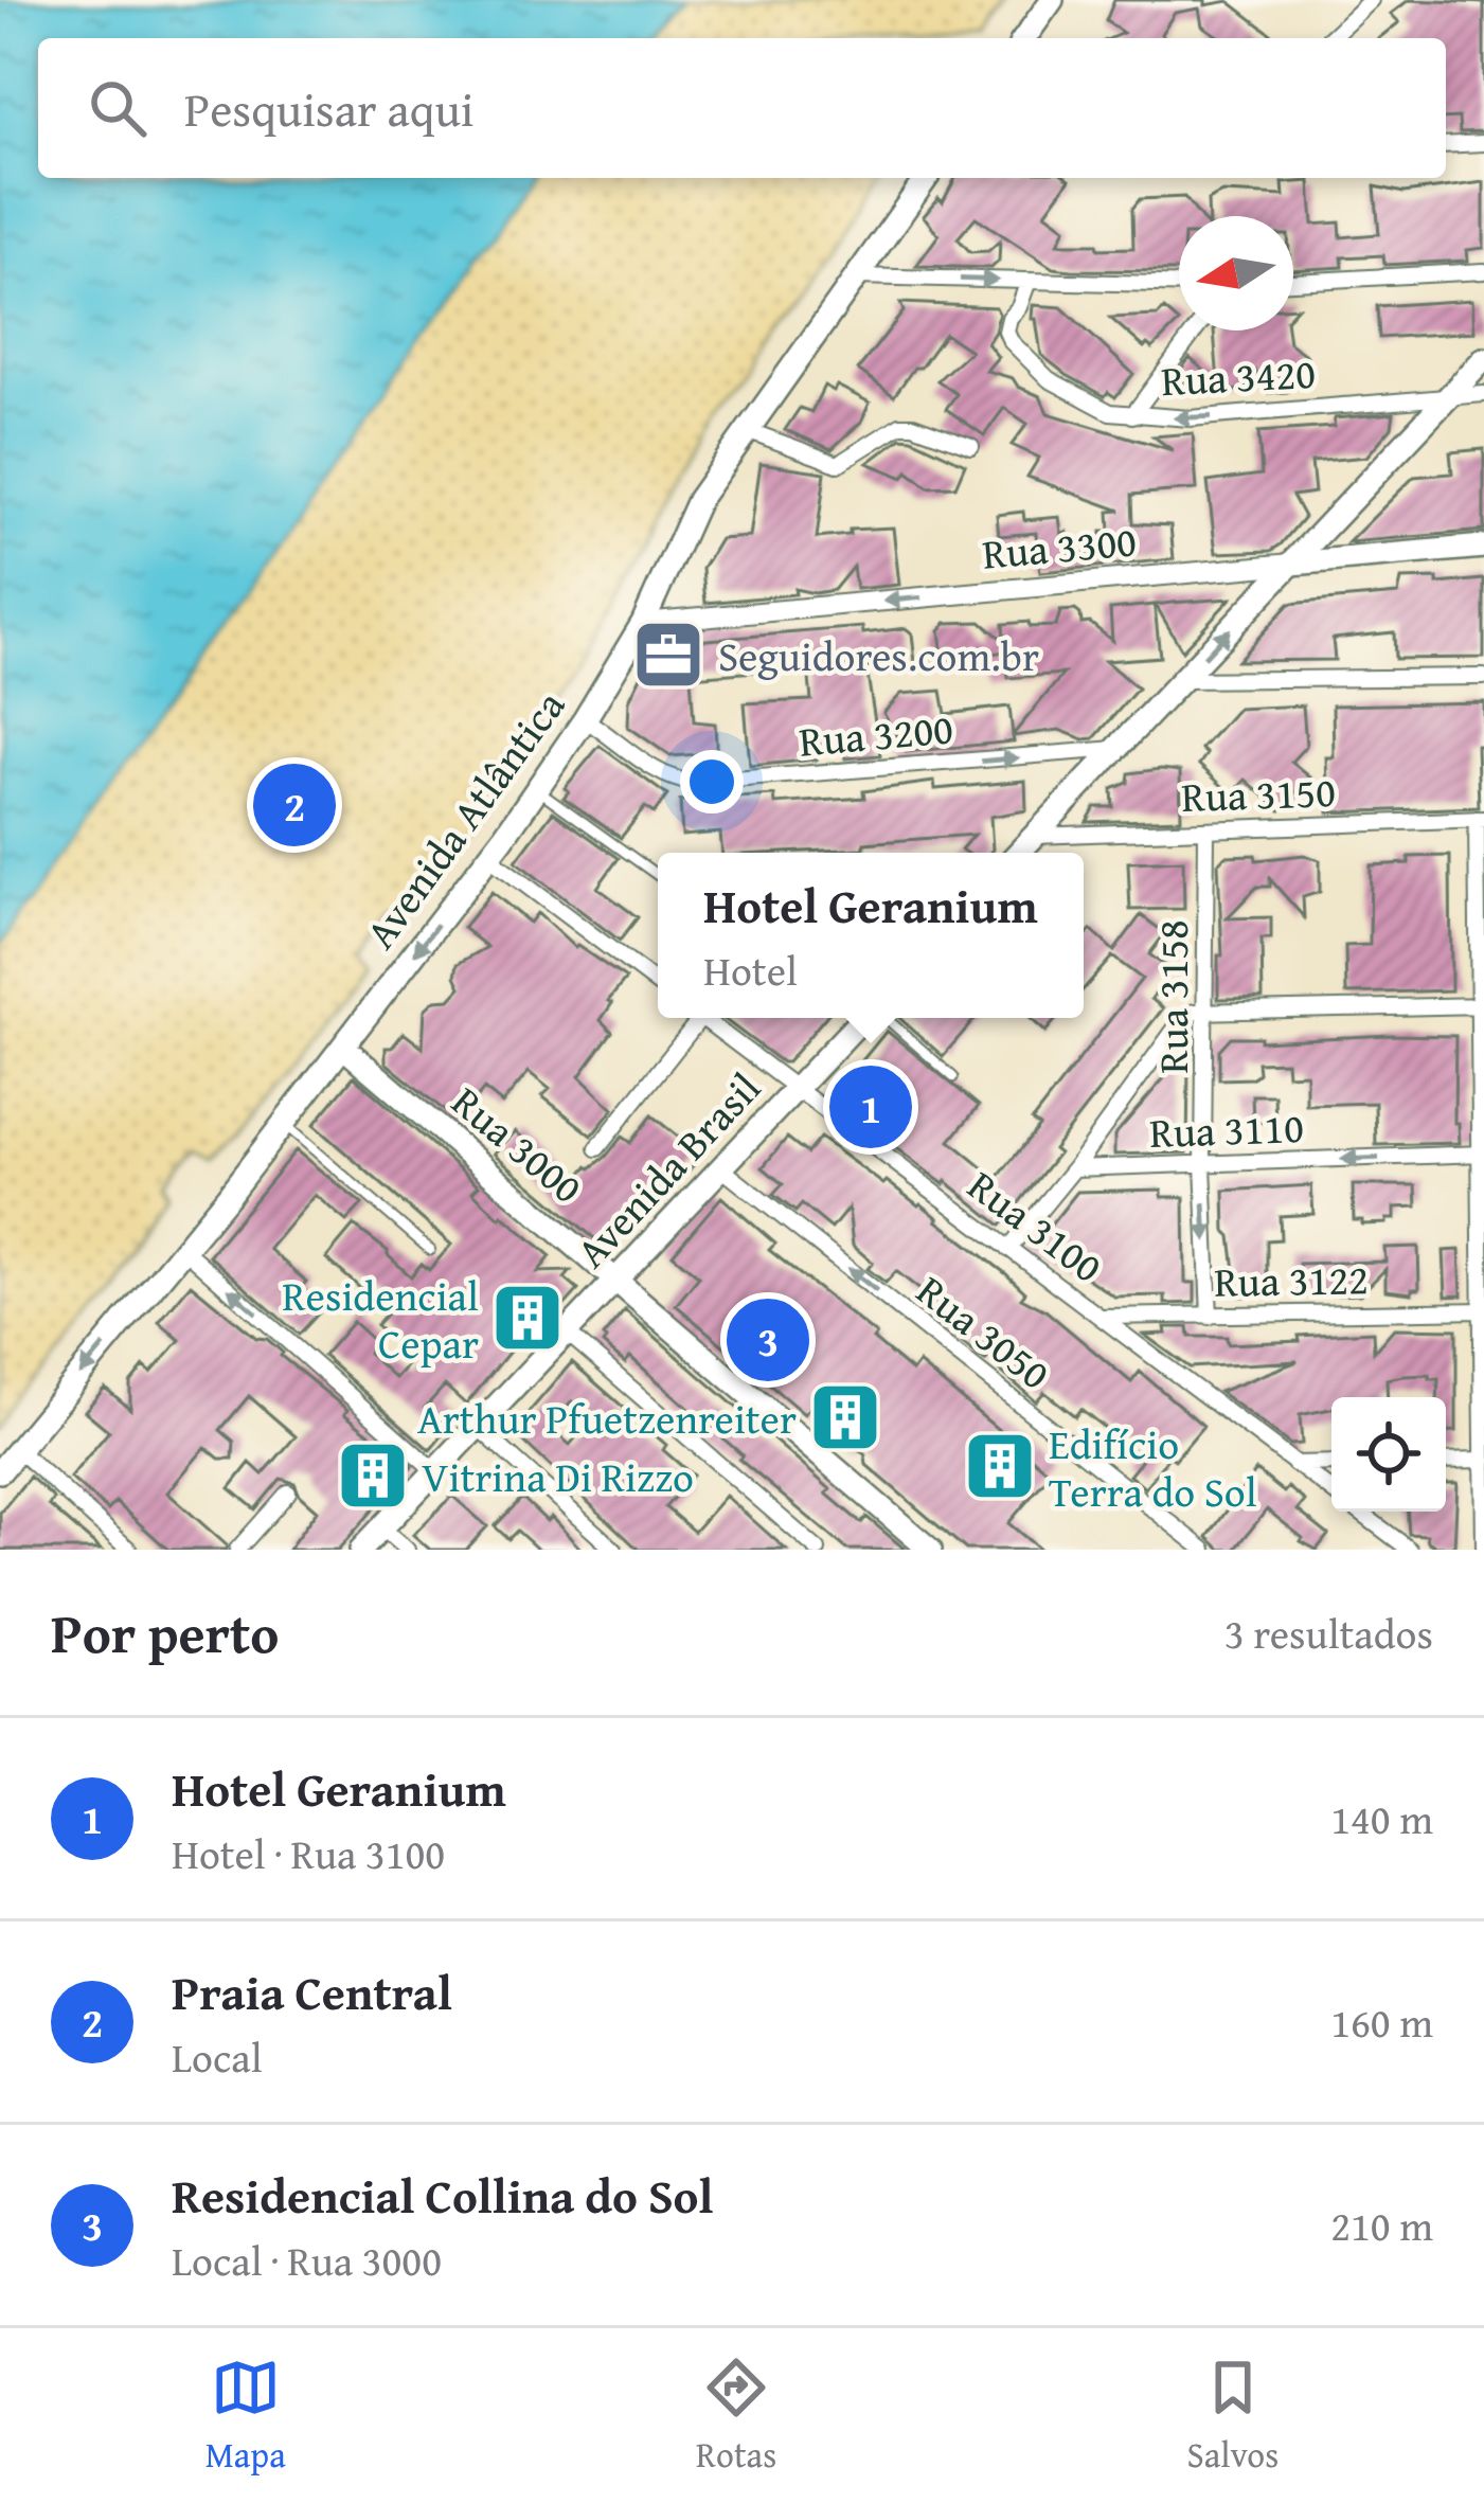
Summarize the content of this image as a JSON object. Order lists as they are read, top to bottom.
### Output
{
  "streets": {
    "main road": [
      "Rua 3300",
      "Avenida Atlântica",
      "Rua 3000",
      "Avenida Brasil"
    ],
    "street": [
      "Rua 3420",
      "Rua 3200",
      "Rua 3150",
      "Rua 3158",
      "Rua 3110",
      "Rua 3100",
      "Rua 3122",
      "Rua 3050"
    ]
  },
  "crossings": [
    ["Rua 3300", "Avenida Atlântica"],
    ["Rua 3200", "Avenida Atlântica"],
    ["Rua 3150", "Rua 3158"],
    ["Avenida Atlântica", "Rua 3000"],
    ["Rua 3158", "Rua 3110"],
    ["Rua 3158", "Rua 3122"],
    ["Rua 3000", "Avenida Brasil"],
    ["Avenida Brasil", "Rua 3100"],
    ["Avenida Brasil", "Rua 3050"],
    ["Rua 3100", "Rua 3122"]
  ],
  "one_way": [
    "Rua 3300",
    "Rua 3200",
    "Rua 3110",
    "Rua 3050"
  ],
  "places": {
    "office": ["Seguidores.com.br"],
    "building": [
      "Residencial Cepar",
      "Arthur Pfuetzenreiter",
      "Edifício Terra do Sol",
      "Vitrina Di Rizzo"
    ]
  },
  "north": "left",
  "page": {
    "search": "Pesquisar aqui",
    "pins": ["2", "1", "3"],
    "popup": ["Hotel Geranium", "Hotel"],
    "heading": ["Por perto", "3 resultados"],
    "list": [
      {
        "mark": "1",
        "name": "Hotel Geranium",
        "note": "Hotel · Rua 3100",
        "value": "140 m"
      },
      {
        "mark": "2",
        "name": "Praia Central",
        "note": "Local",
        "value": "160 m"
      },
      {
        "mark": "3",
        "name": "Residencial Collina do Sol",
        "note": "Local · Rua 3000",
        "value": "210 m"
      }
    ],
    "nav": ["Mapa", "Rotas", "Salvos"]
  }
}
